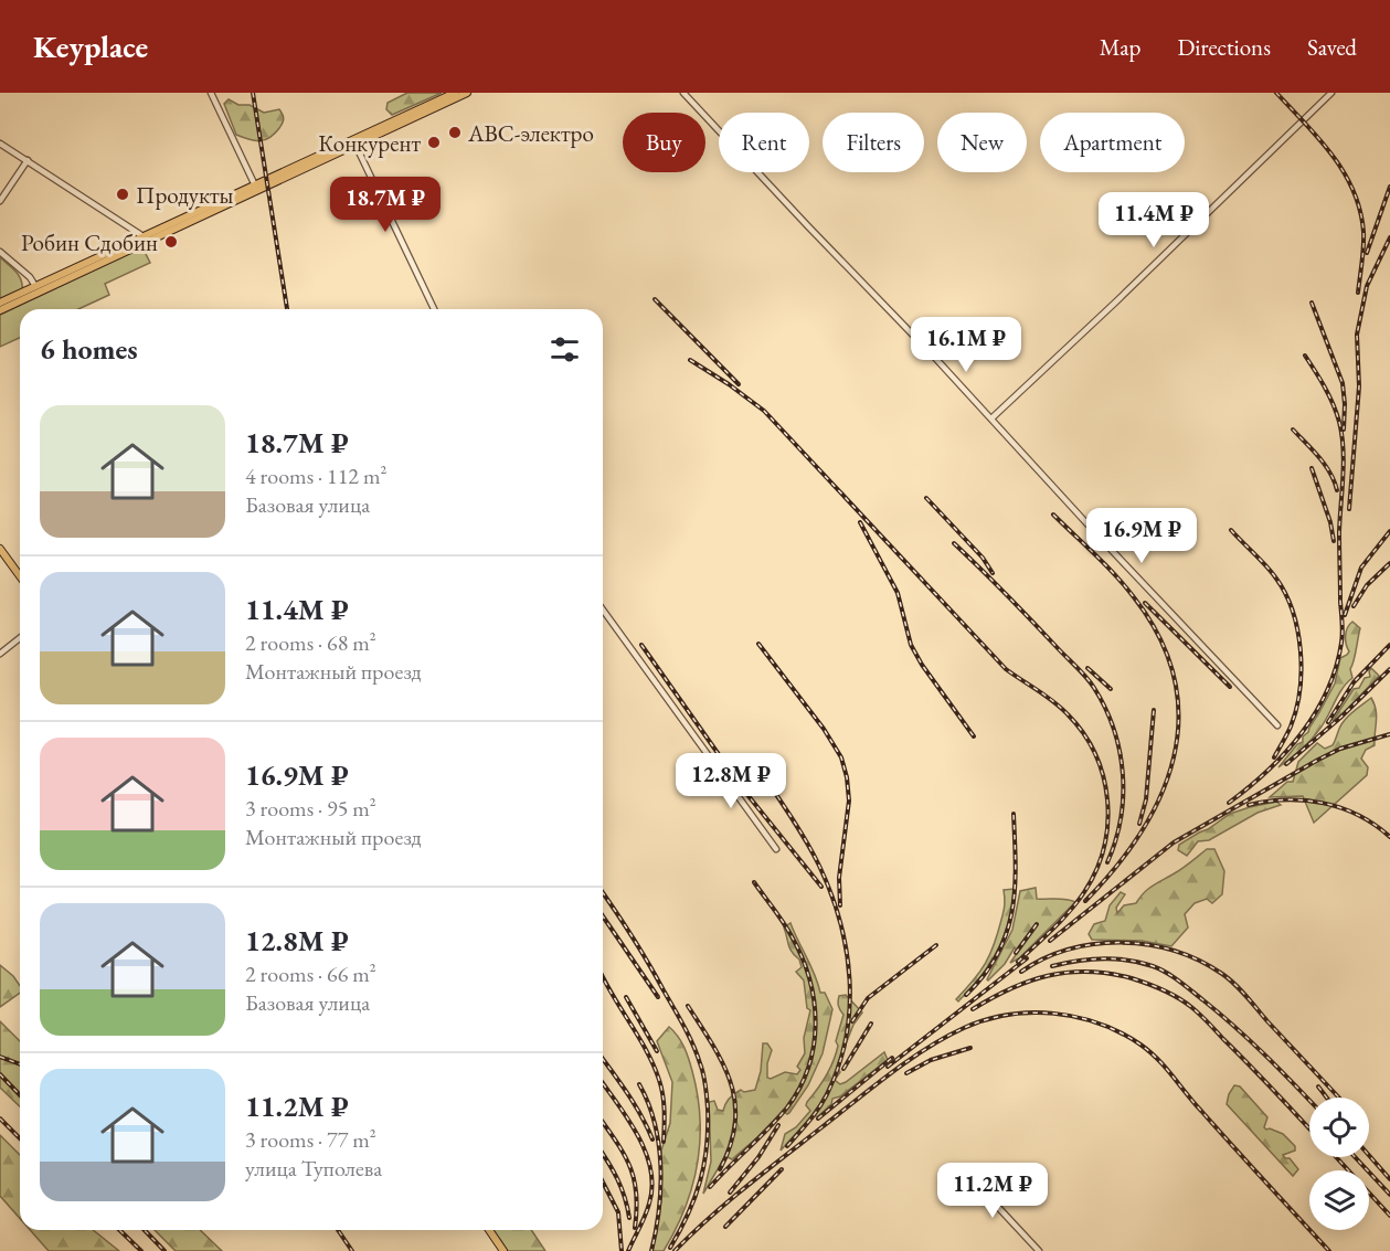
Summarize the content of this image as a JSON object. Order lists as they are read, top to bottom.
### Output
{
  "places": [
    "АВС-электро",
    "Конкурент",
    "Продукты",
    "Робин Сдобин"
  ],
  "page": {
    "header": "Keyplace",
    "nav": ["Map", "Directions", "Saved"],
    "chip": [
      "Buy",
      "Rent",
      "Filters",
      "New",
      "Apartment"
    ],
    "price": [
      "18.7M ₽",
      "11.4M ₽",
      "16.1M ₽",
      "16.9M ₽",
      "12.8M ₽",
      "11.2M ₽"
    ],
    "heading": "6 homes",
    "list": [
      {
        "name": "18.7M ₽",
        "note": "4 rooms · 112 m² · Базовая улица"
      },
      {
        "name": "11.4M ₽",
        "note": "2 rooms · 68 m² · Монтажный проезд"
      },
      {
        "name": "16.9M ₽",
        "note": "3 rooms · 95 m² · Монтажный проезд"
      },
      {
        "name": "12.8M ₽",
        "note": "2 rooms · 66 m² · Базовая улица"
      },
      {
        "name": "11.2M ₽",
        "note": "3 rooms · 77 m² · улица Туполева"
      }
    ]
  }
}
